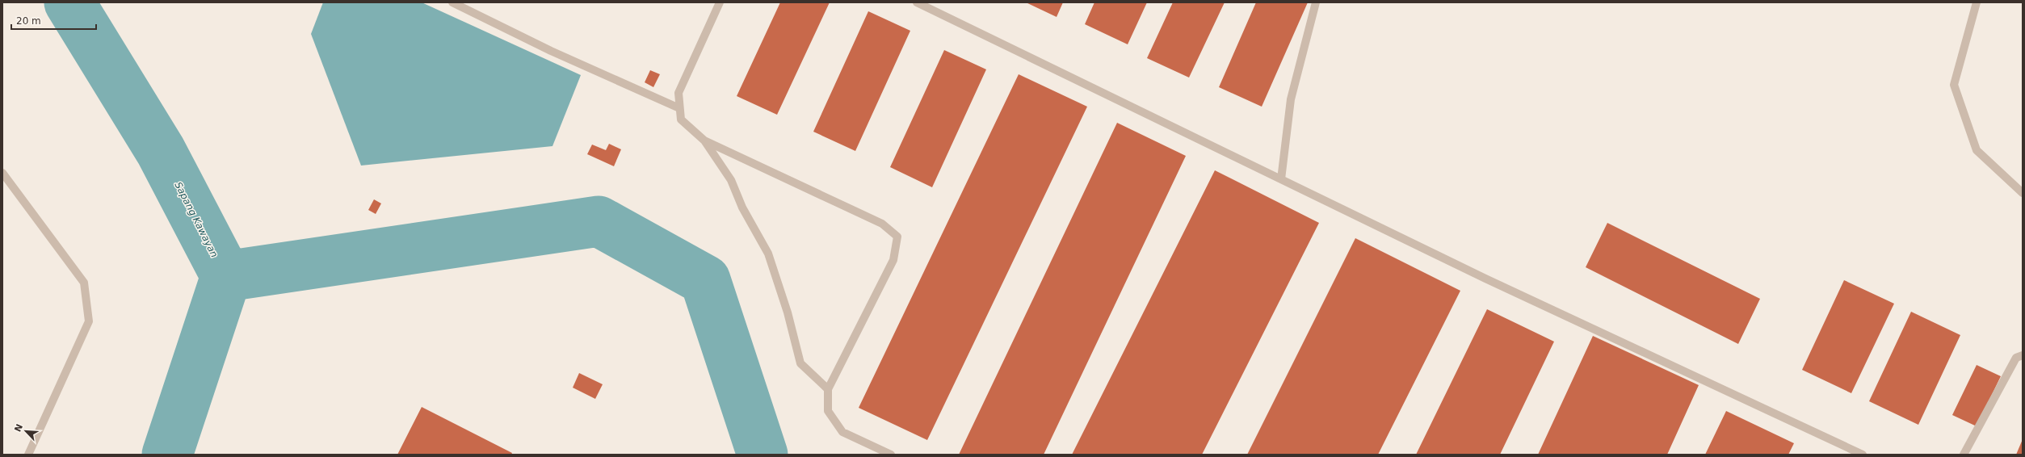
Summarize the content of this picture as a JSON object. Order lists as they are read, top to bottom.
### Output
{
  "water": ["Sapang Kawayan"],
  "scale_bar": "20 m",
  "north": "top left"
}
